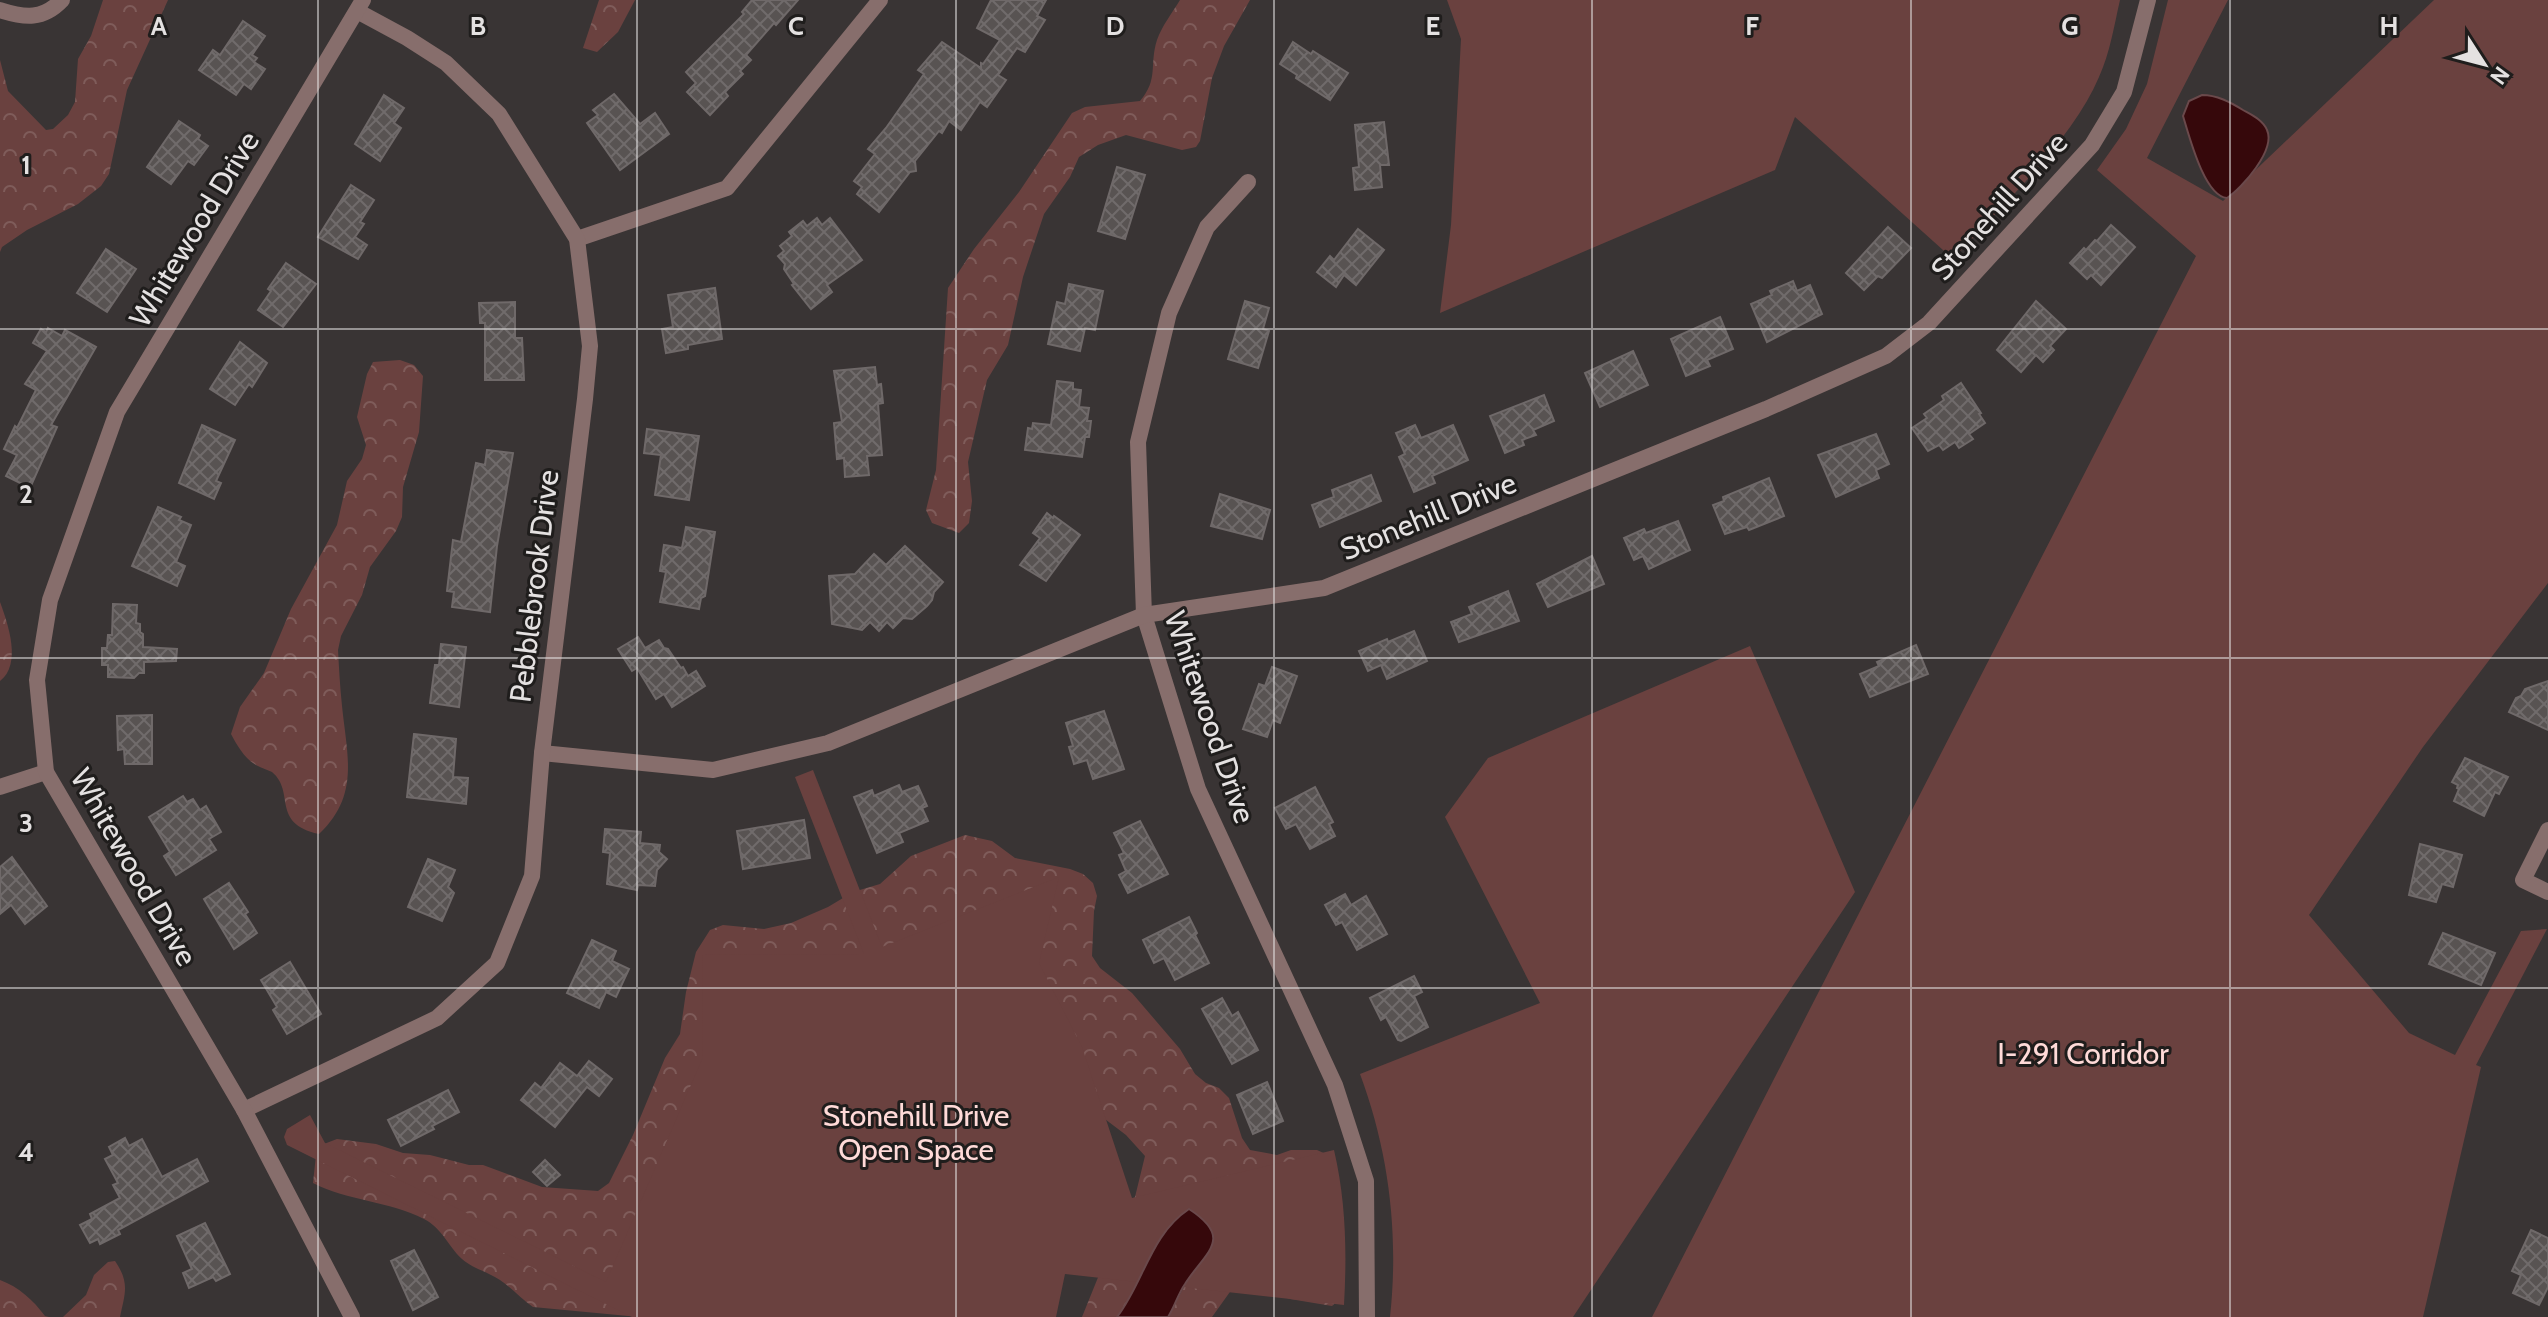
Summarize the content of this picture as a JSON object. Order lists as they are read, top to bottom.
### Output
{
  "streets": {
    "street": ["Stonehill Drive", "Whitewood Drive", "Pebblebrook Drive"]
  },
  "crossings": [
    ["Stonehill Drive", "Whitewood Drive"],
    ["Stonehill Drive", "Pebblebrook Drive"],
    ["Whitewood Drive", "Pebblebrook Drive"]
  ],
  "parks": ["I-291 Corridor", "Stonehill Drive Open Space"],
  "north": "bottom right",
  "grid": {
    "columns": [
      "A",
      "B",
      "C",
      "D",
      "E",
      "F",
      "G",
      "H"
    ],
    "rows": [
      "1",
      "2",
      "3",
      "4"
    ]
  }
}
